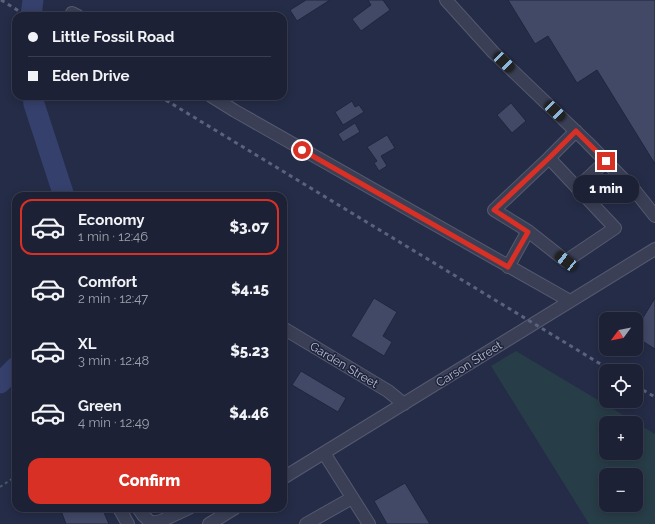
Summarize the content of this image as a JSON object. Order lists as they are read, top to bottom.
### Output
{
  "streets": {
    "street": ["Carson Street", "Garden Street"]
  },
  "crossings": [
    ["Carson Street", "Garden Street"]
  ],
  "north": "bottom left",
  "page": {
    "banner": ["Little Fossil Road", "Eden Drive"],
    "bubble": "1 min",
    "list": [
      {
        "name": "Economy",
        "note": "1 min · 12:46",
        "value": "$3.07"
      },
      {
        "name": "Comfort",
        "note": "2 min · 12:47",
        "value": "$4.15"
      },
      {
        "name": "XL",
        "note": "3 min · 12:48",
        "value": "$5.23"
      },
      {
        "name": "Green",
        "note": "4 min · 12:49",
        "value": "$4.46"
      }
    ],
    "map_buttons": ["+", "−"],
    "buttons": "Confirm"
  }
}
